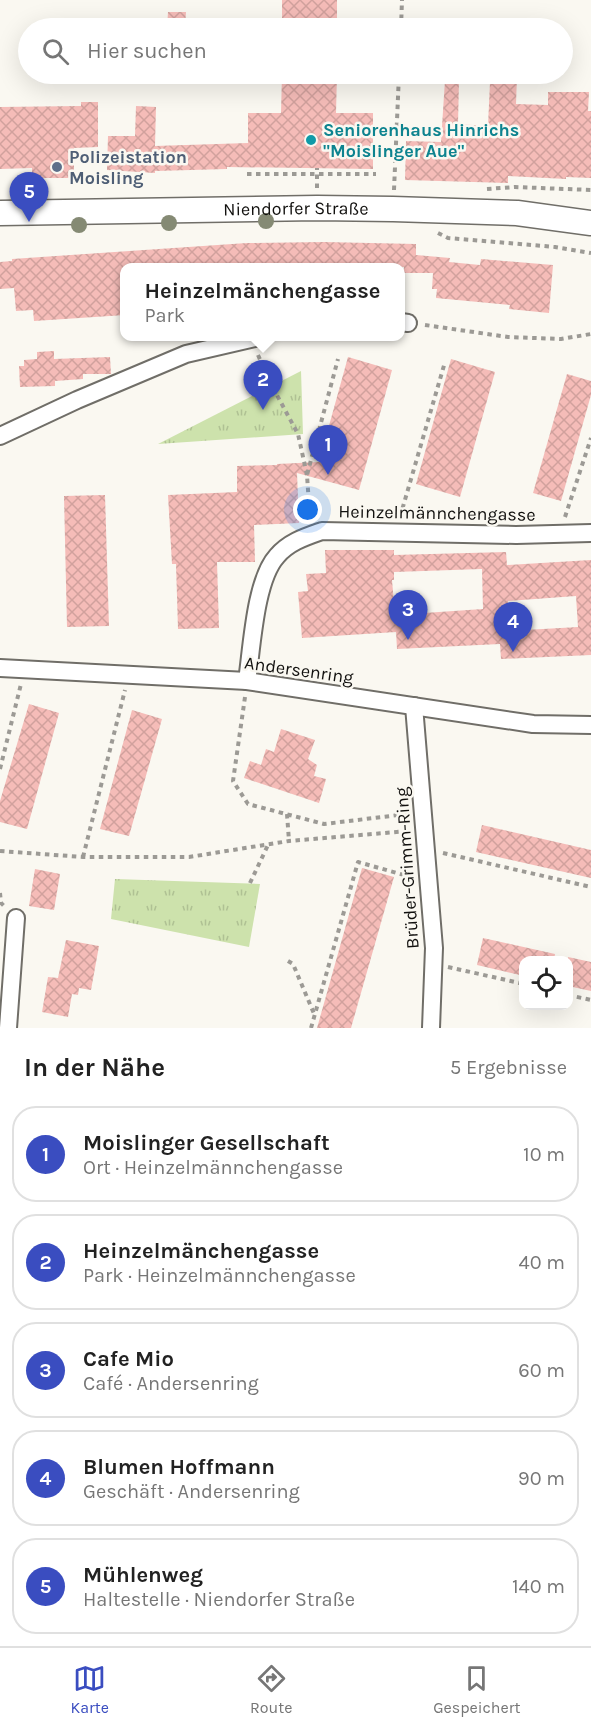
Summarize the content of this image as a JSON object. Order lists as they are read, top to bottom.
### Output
{
  "streets": {
    "main road": ["Niendorfer Straße"],
    "street": ["Heinzelmännchengasse", "Andersenring", "Brüder-Grimm-Ring"]
  },
  "crossings": [
    ["Heinzelmännchengasse", "Andersenring"],
    ["Andersenring", "Brüder-Grimm-Ring"]
  ],
  "places": ["Seniorenhaus Hinrichs \"Moislinger Aue\"", "Polizeistation Moisling"],
  "page": {
    "search": "Hier suchen",
    "pins": [
      "5",
      "2",
      "1",
      "3",
      "4"
    ],
    "popup": ["Heinzelmänchengasse", "Park"],
    "heading": ["In der Nähe", "5 Ergebnisse"],
    "list": [
      {
        "mark": "1",
        "name": "Moislinger Gesellschaft",
        "note": "Ort · Heinzelmännchengasse",
        "value": "10 m"
      },
      {
        "mark": "2",
        "name": "Heinzelmänchengasse",
        "note": "Park · Heinzelmännchengasse",
        "value": "40 m"
      },
      {
        "mark": "3",
        "name": "Cafe Mio",
        "note": "Café · Andersenring",
        "value": "60 m"
      },
      {
        "mark": "4",
        "name": "Blumen Hoffmann",
        "note": "Geschäft · Andersenring",
        "value": "90 m"
      },
      {
        "mark": "5",
        "name": "Mühlenweg",
        "note": "Haltestelle · Niendorfer Straße",
        "value": "140 m"
      }
    ],
    "nav": ["Karte", "Route", "Gespeichert"]
  }
}
